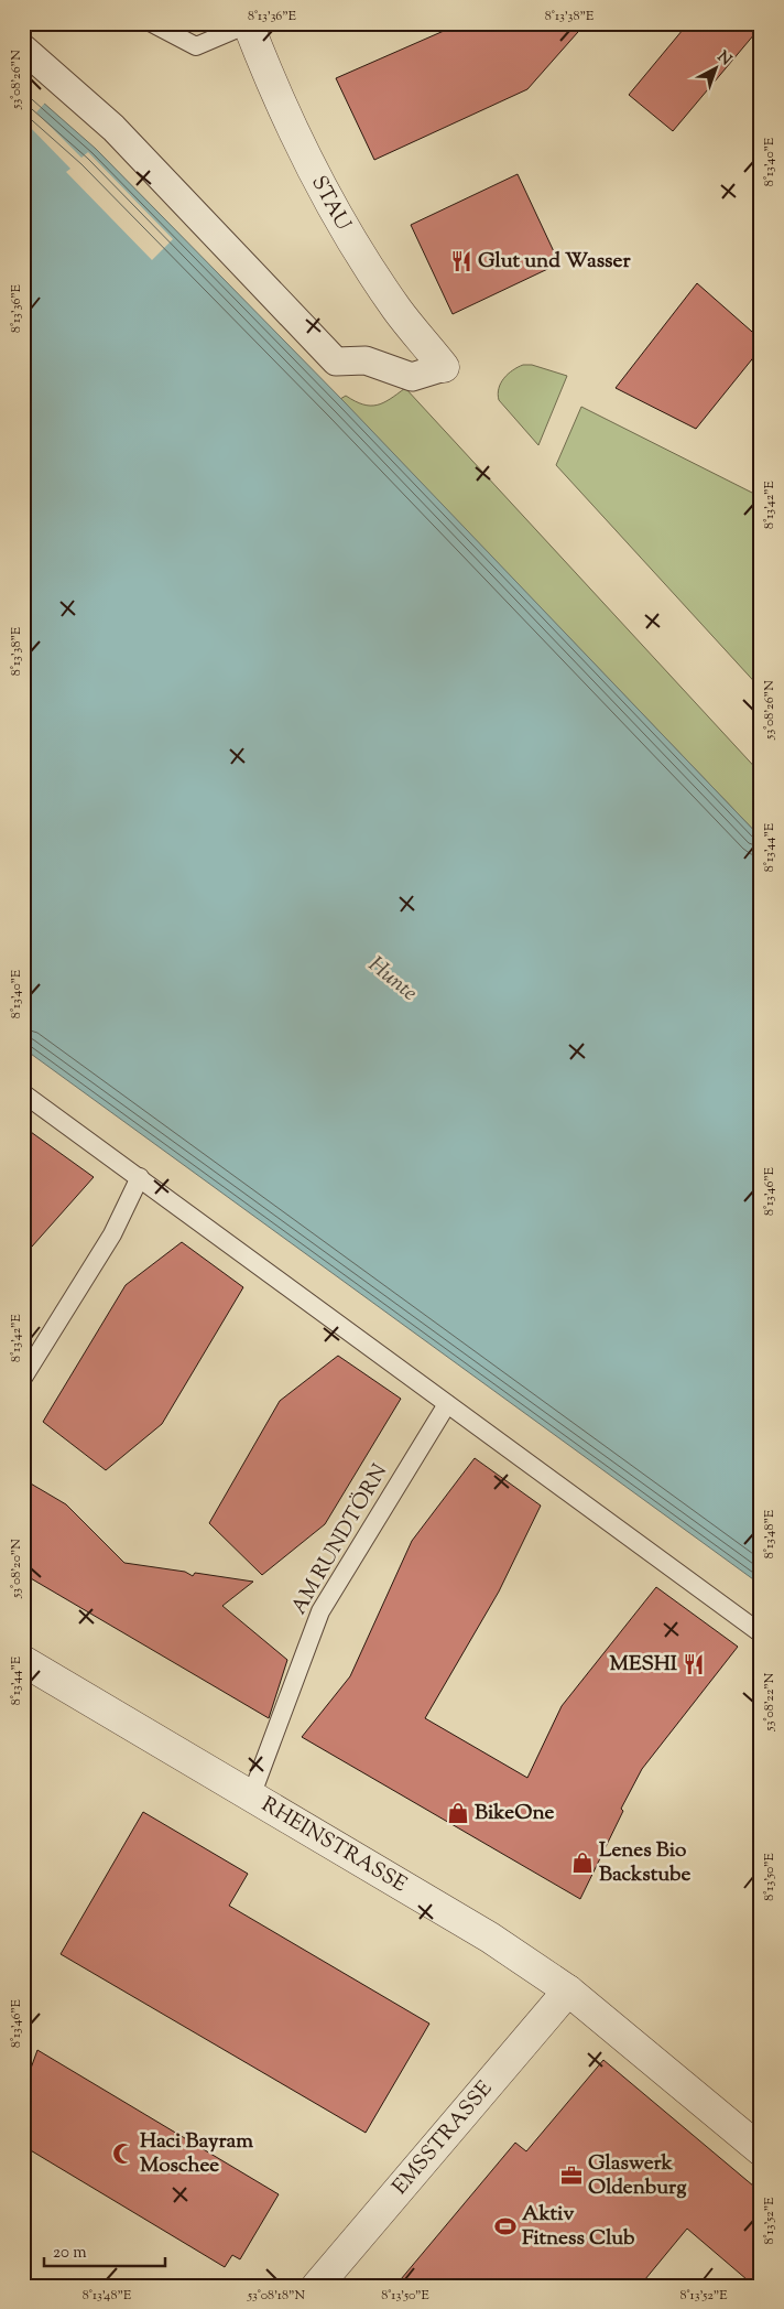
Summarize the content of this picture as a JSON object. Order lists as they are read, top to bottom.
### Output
{
  "streets": {
    "street": ["STAU", "RHEINSTRASSE", "EMSSTRASSE"],
    "lane": ["AM RUNDTÖRN"]
  },
  "crossings": [
    ["AM RUNDTÖRN", "RHEINSTRASSE"],
    ["RHEINSTRASSE", "EMSSTRASSE"]
  ],
  "water": ["Hunte"],
  "places": {
    "restaurant": ["Glut und Wasser", "MESHI"],
    "shop": ["BikeOne", "Lenes Bio Backstube"],
    "mosque": ["Haci Bayram Moschee"],
    "office": ["Glaswerk Oldenburg"],
    "sports": ["Aktiv Fitness Club"]
  },
  "scale_bar": "20 m",
  "north": "top right",
  "coordinates": [
    "8°13'36\"E",
    "8°13'38\"E",
    "53°08'26\"N",
    "8°13'40\"E",
    "8°13'42\"E",
    "8°13'44\"E",
    "8°13'46\"E",
    "8°13'48\"E",
    "53°08'20\"N",
    "53°08'22\"N",
    "8°13'50\"E",
    "8°13'52\"E",
    "53°08'18\"N"
  ]
}
